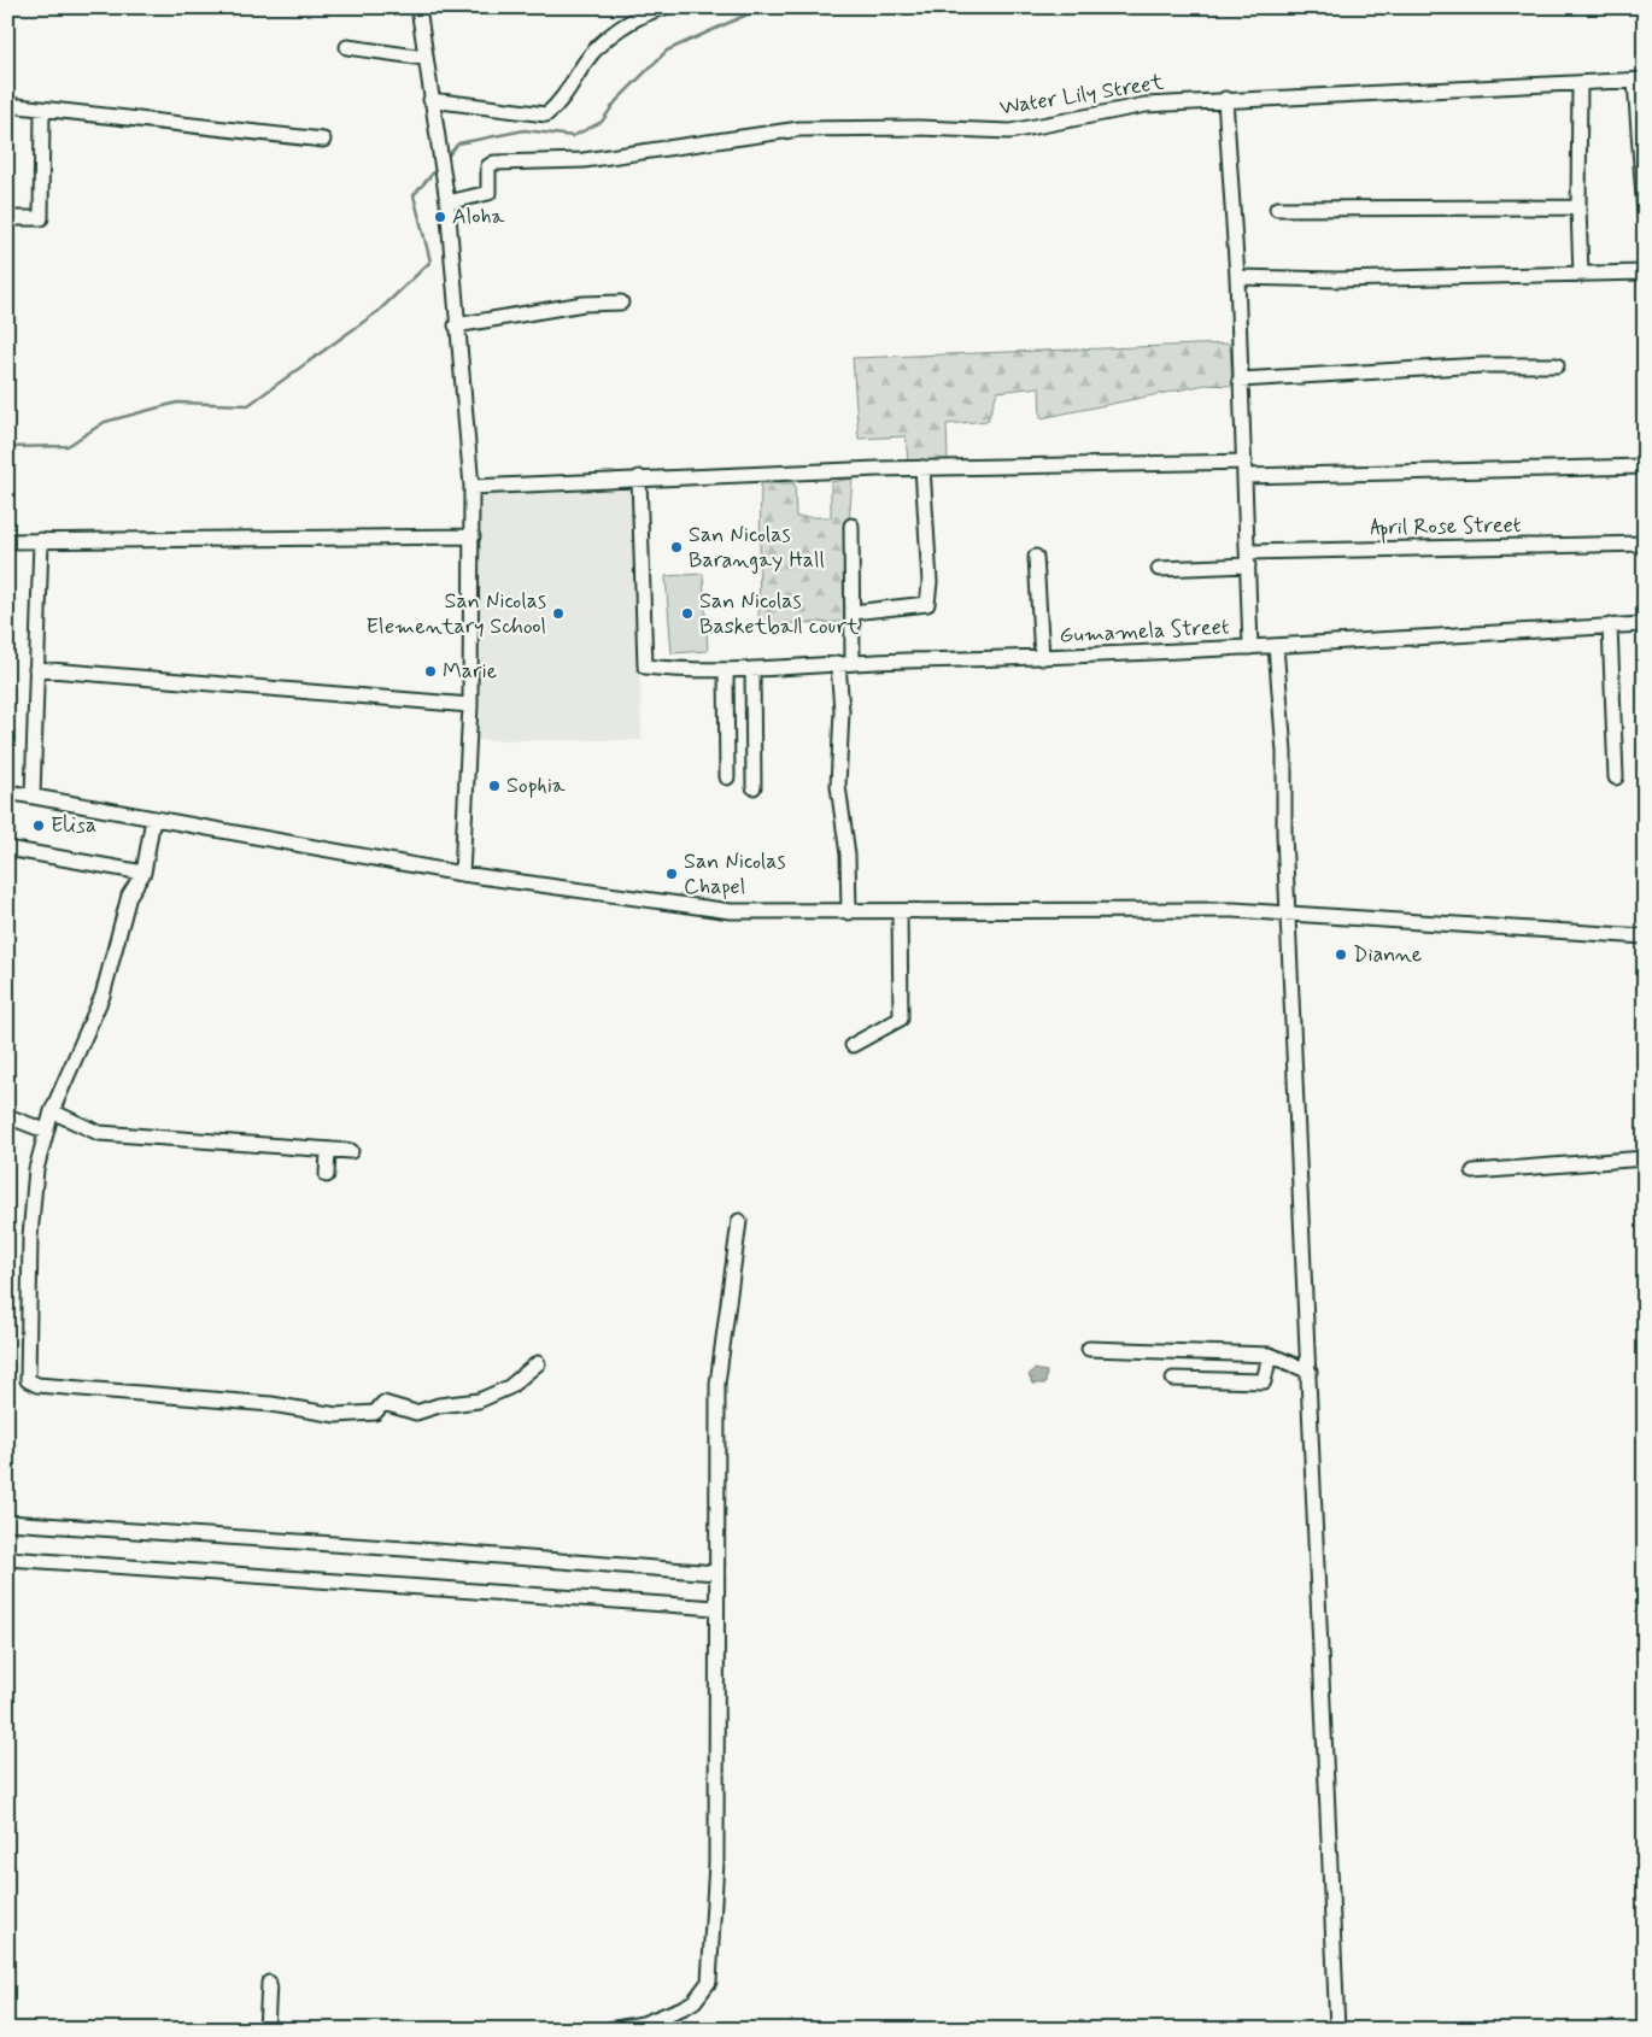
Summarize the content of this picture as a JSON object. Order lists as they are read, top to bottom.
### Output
{
  "streets": {
    "street": ["Water Lily Street", "April Rose Street", "Gumamela Street"]
  },
  "places": [
    "Aloha",
    "San Nicolas Barangay Hall",
    "San Nicolas Elementary School",
    "San Nicolas Basketball court",
    "Marie",
    "Sophia",
    "Elisa",
    "San Nicolas Chapel",
    "Dianne"
  ]
}
